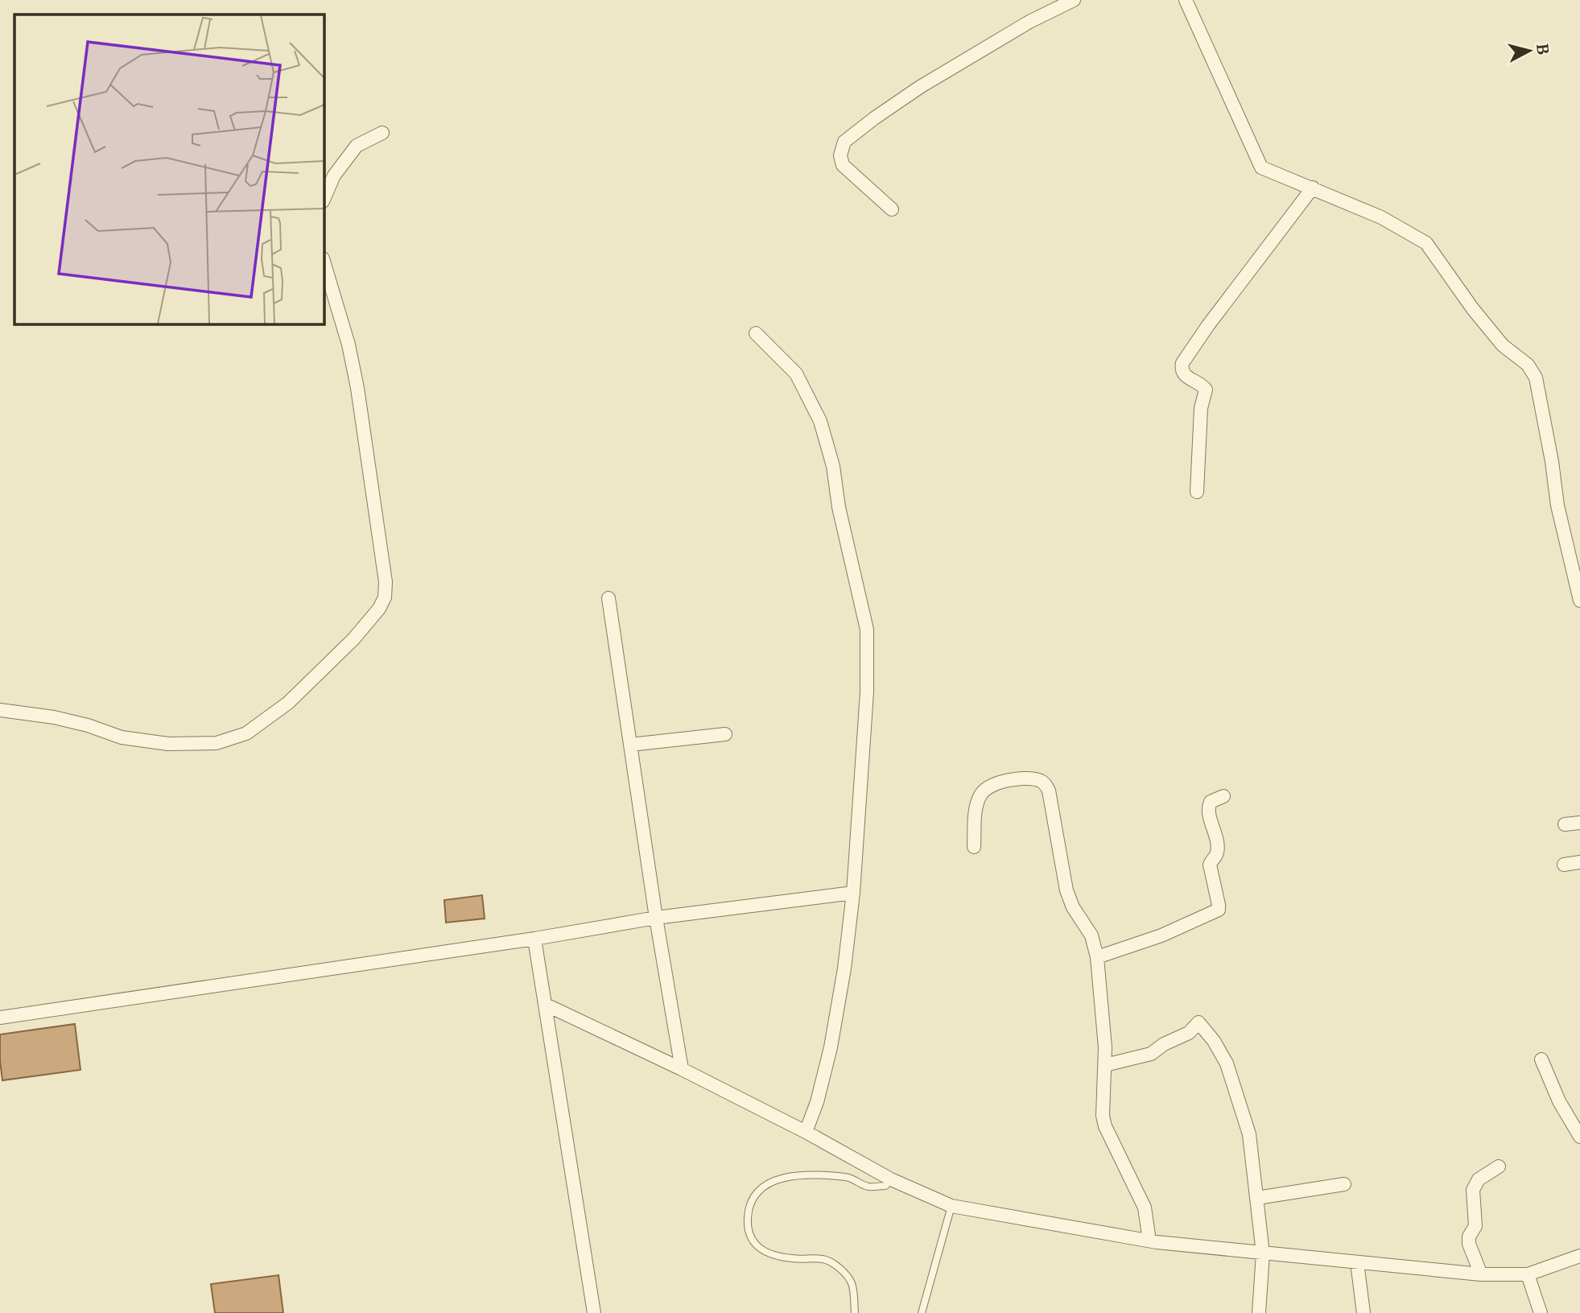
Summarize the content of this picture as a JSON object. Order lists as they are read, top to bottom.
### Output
{
  "north": "right"
}
